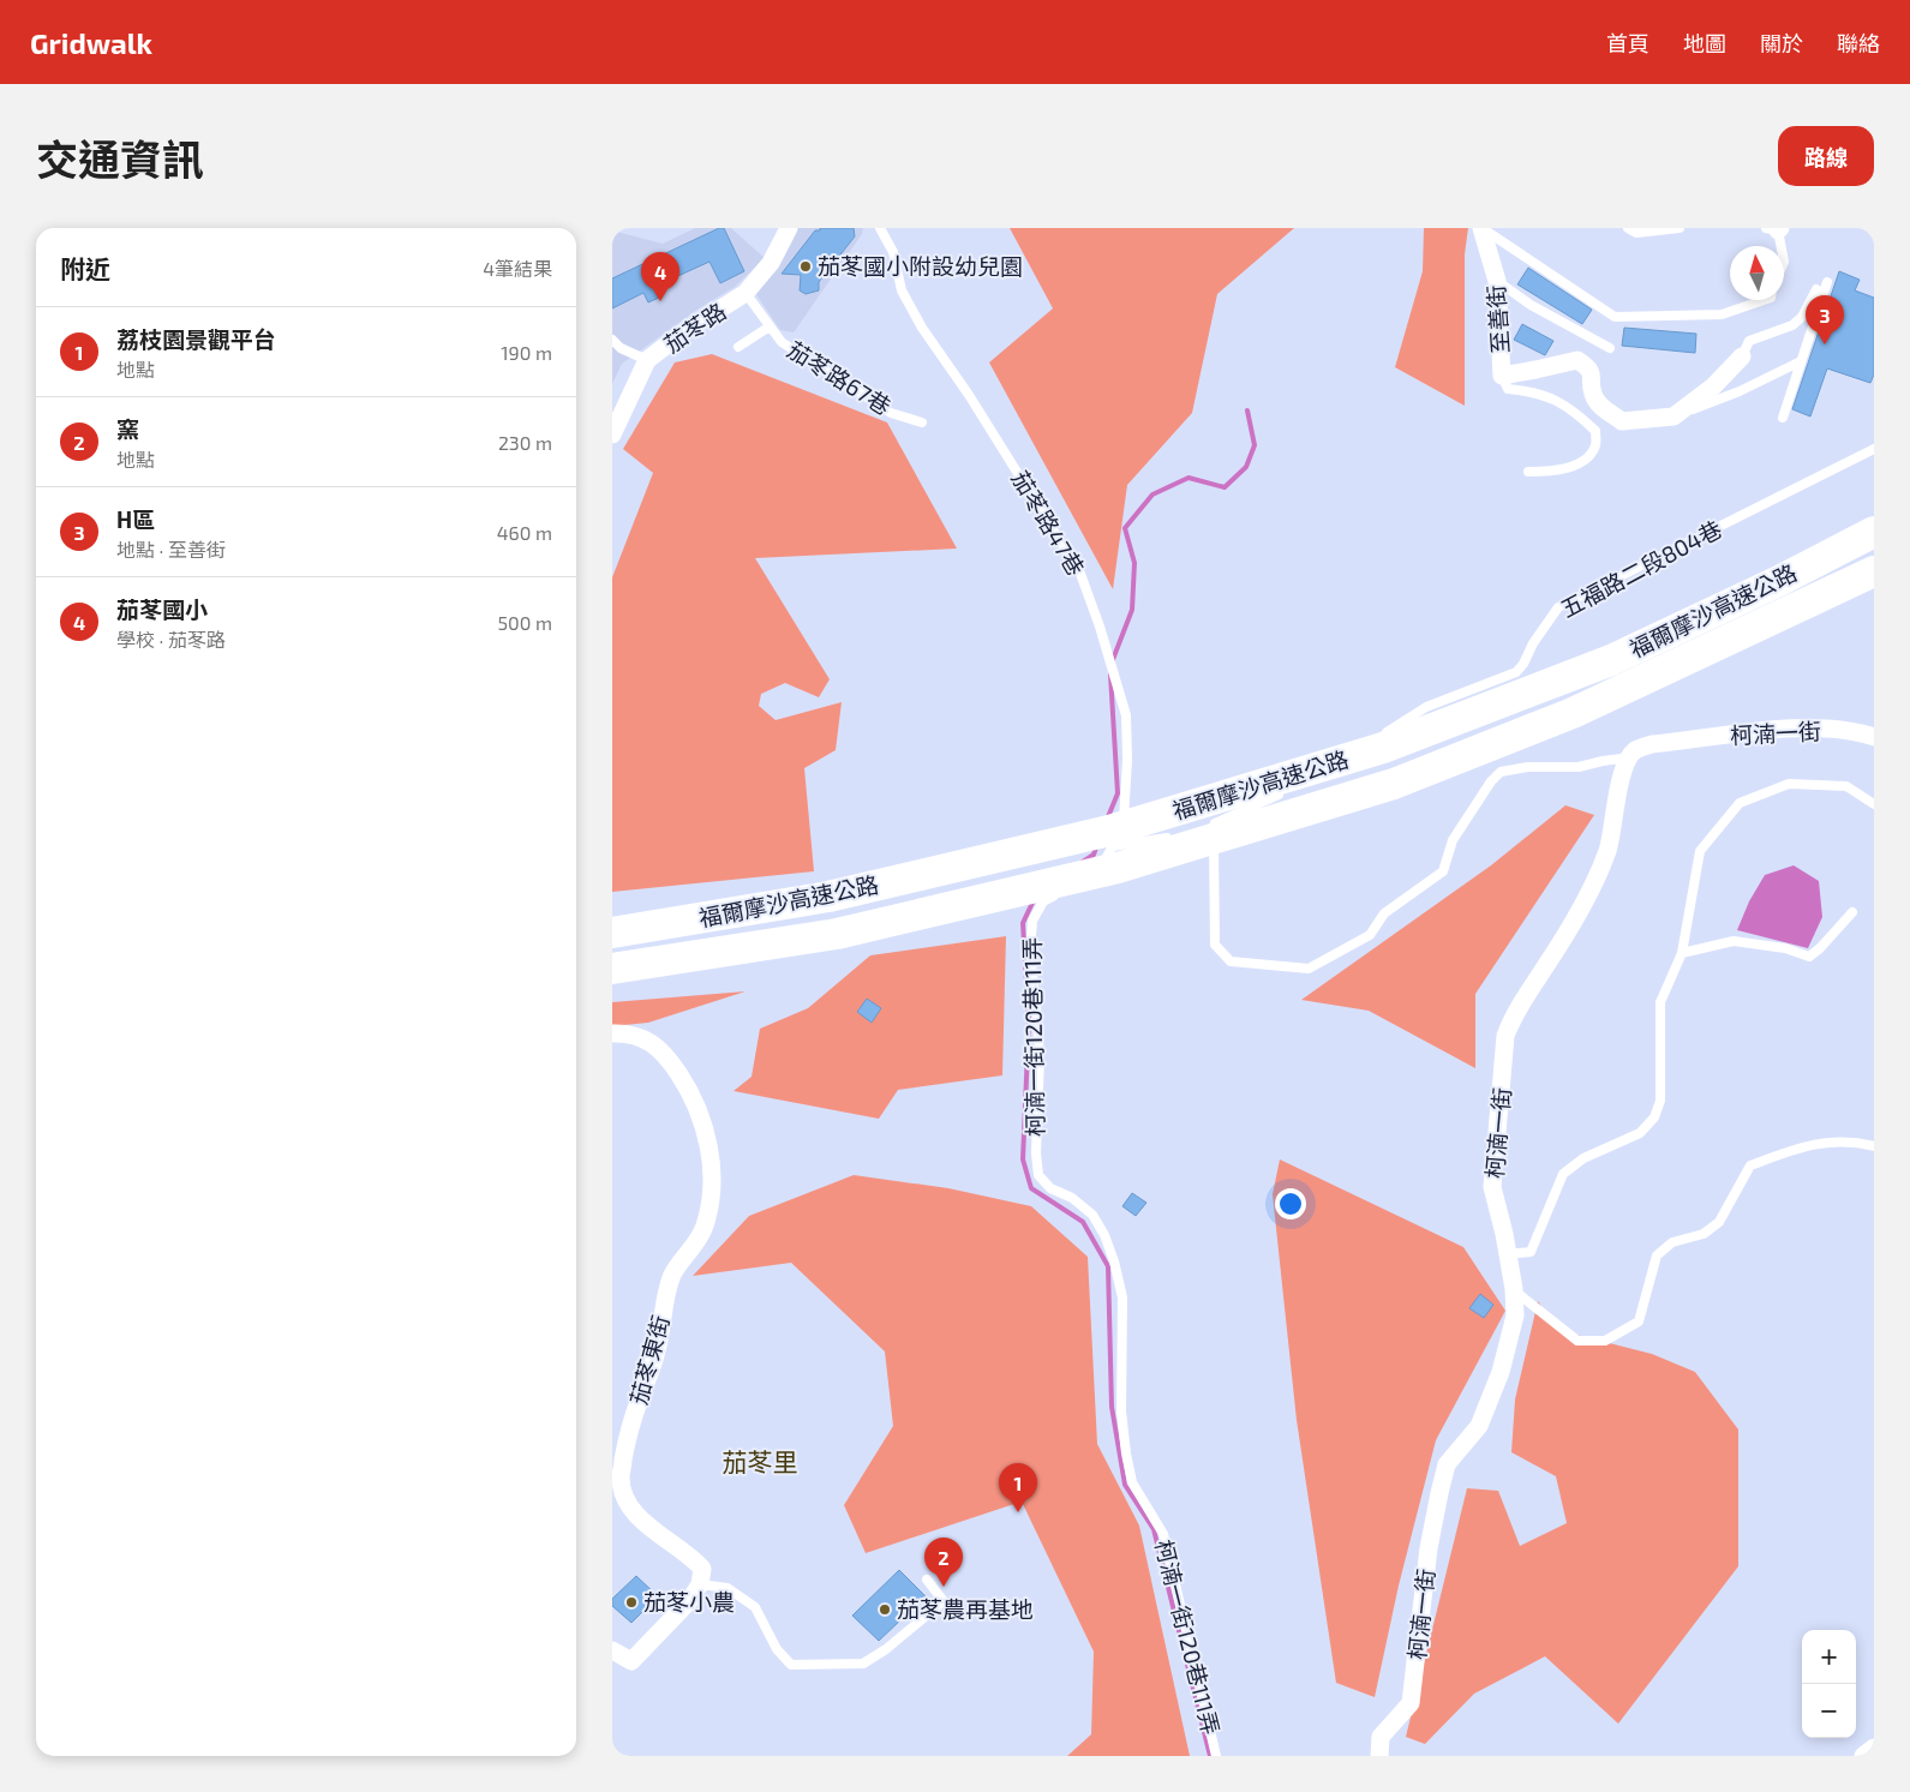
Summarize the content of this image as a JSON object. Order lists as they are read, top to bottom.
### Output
{
  "streets": {
    "highway": ["福爾摩沙高速公路"],
    "street": [
      "至善街",
      "茄苳路",
      "柯湳一街",
      "茄苳東街"
    ],
    "lane": [
      "茄苳路67巷",
      "茄苳路47巷",
      "五福路二段804巷",
      "柯湳一街120巷111弄"
    ]
  },
  "crossings": [
    ["茄苳路", "茄苳路67巷"],
    ["茄苳路47巷", "柯湳一街120巷111弄"]
  ],
  "districts": ["茄苳里"],
  "places": ["茄苳國小附設幼兒園", "茄苳小農", "茄苳農再基地"],
  "north": "top",
  "page": {
    "header": "Gridwalk",
    "nav": [
      "首頁",
      "地圖",
      "關於",
      "聯絡"
    ],
    "title": "交通資訊",
    "buttons": "路線",
    "heading": ["附近", "4筆結果"],
    "pins": [
      "4",
      "3",
      "1",
      "2"
    ],
    "list": [
      {
        "mark": "1",
        "name": "荔枝園景觀平台",
        "note": "地點",
        "value": "190 m"
      },
      {
        "mark": "2",
        "name": "窯",
        "note": "地點",
        "value": "230 m"
      },
      {
        "mark": "3",
        "name": "H區",
        "note": "地點 · 至善街",
        "value": "460 m"
      },
      {
        "mark": "4",
        "name": "茄苳國小",
        "note": "學校 · 茄苳路",
        "value": "500 m"
      }
    ],
    "map_buttons": ["+", "−"]
  }
}
